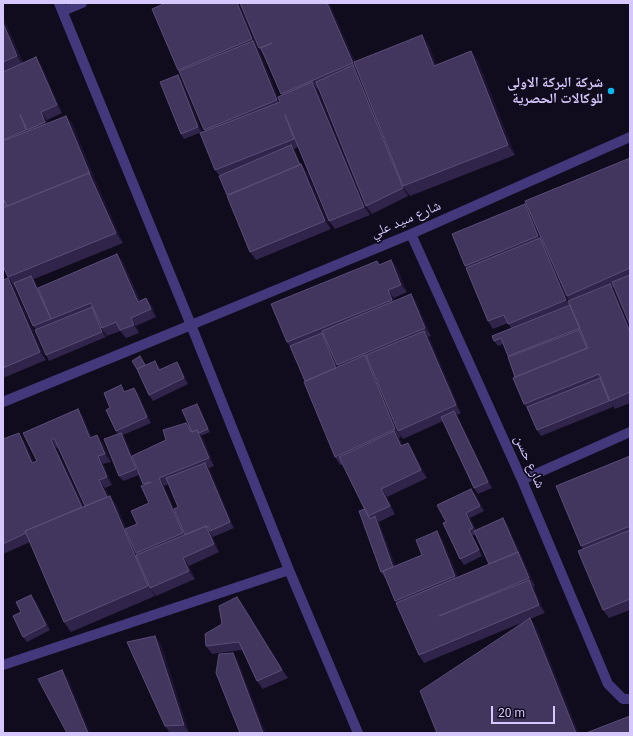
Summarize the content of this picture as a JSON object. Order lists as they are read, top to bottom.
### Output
{
  "streets": {
    "street": ["شارع سيد علي", "شارع حسن"]
  },
  "crossings": [
    ["شارع سيد علي", "شارع حسن"]
  ],
  "places": ["شركة البركة الاولى للوكالات الحصرية"],
  "scale_bar": "20 m"
}
